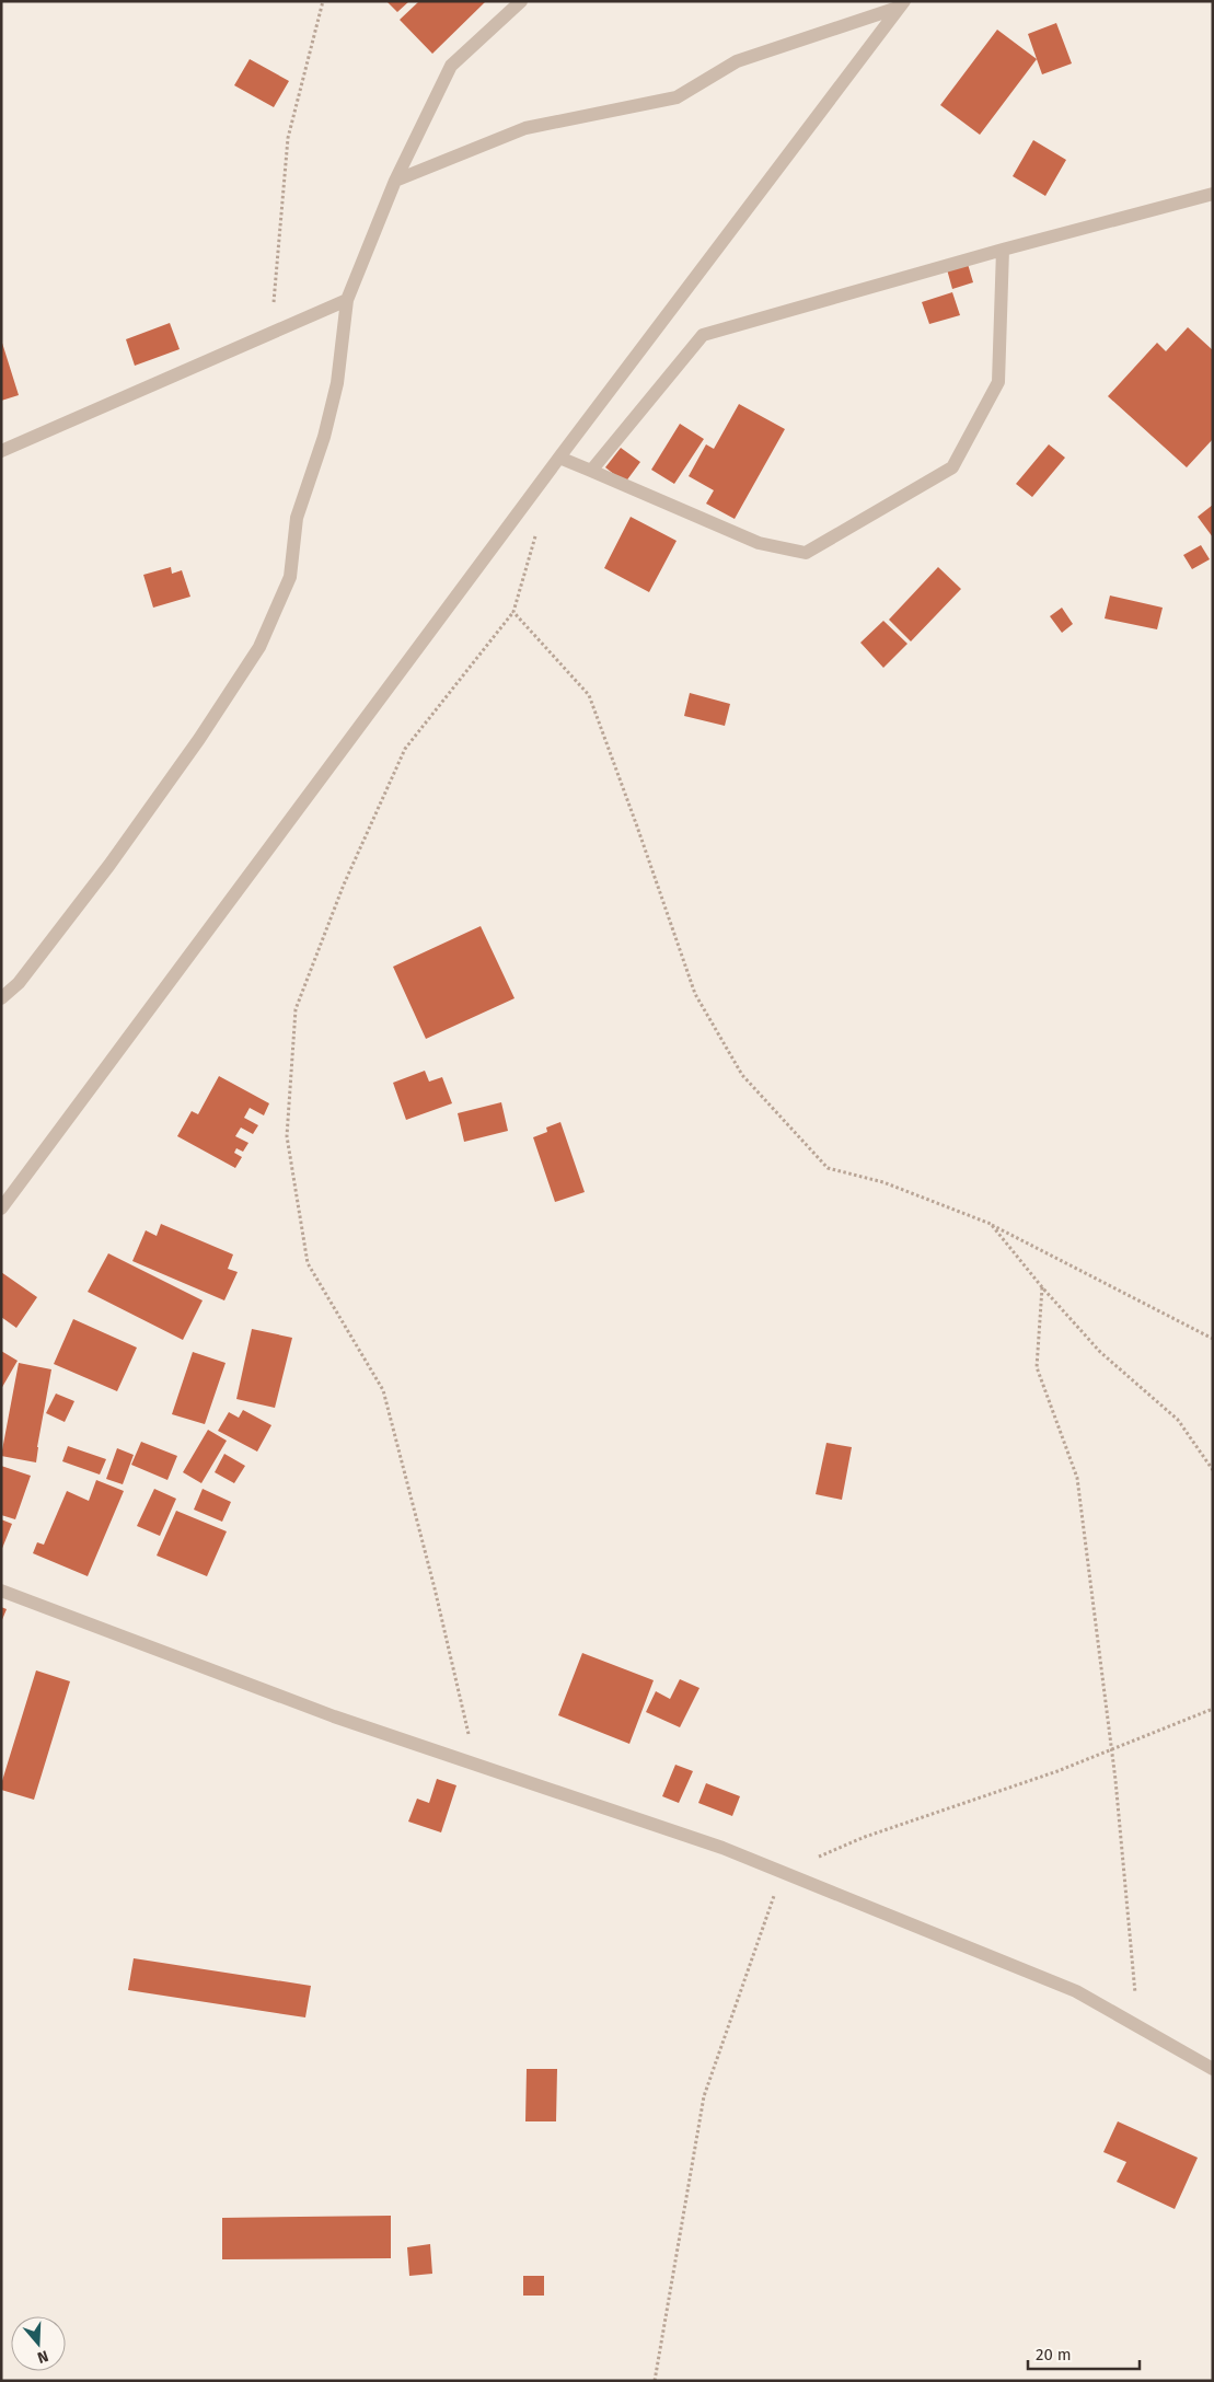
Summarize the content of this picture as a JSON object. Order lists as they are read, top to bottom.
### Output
{
  "scale_bar": "20 m",
  "north": "bottom"
}
